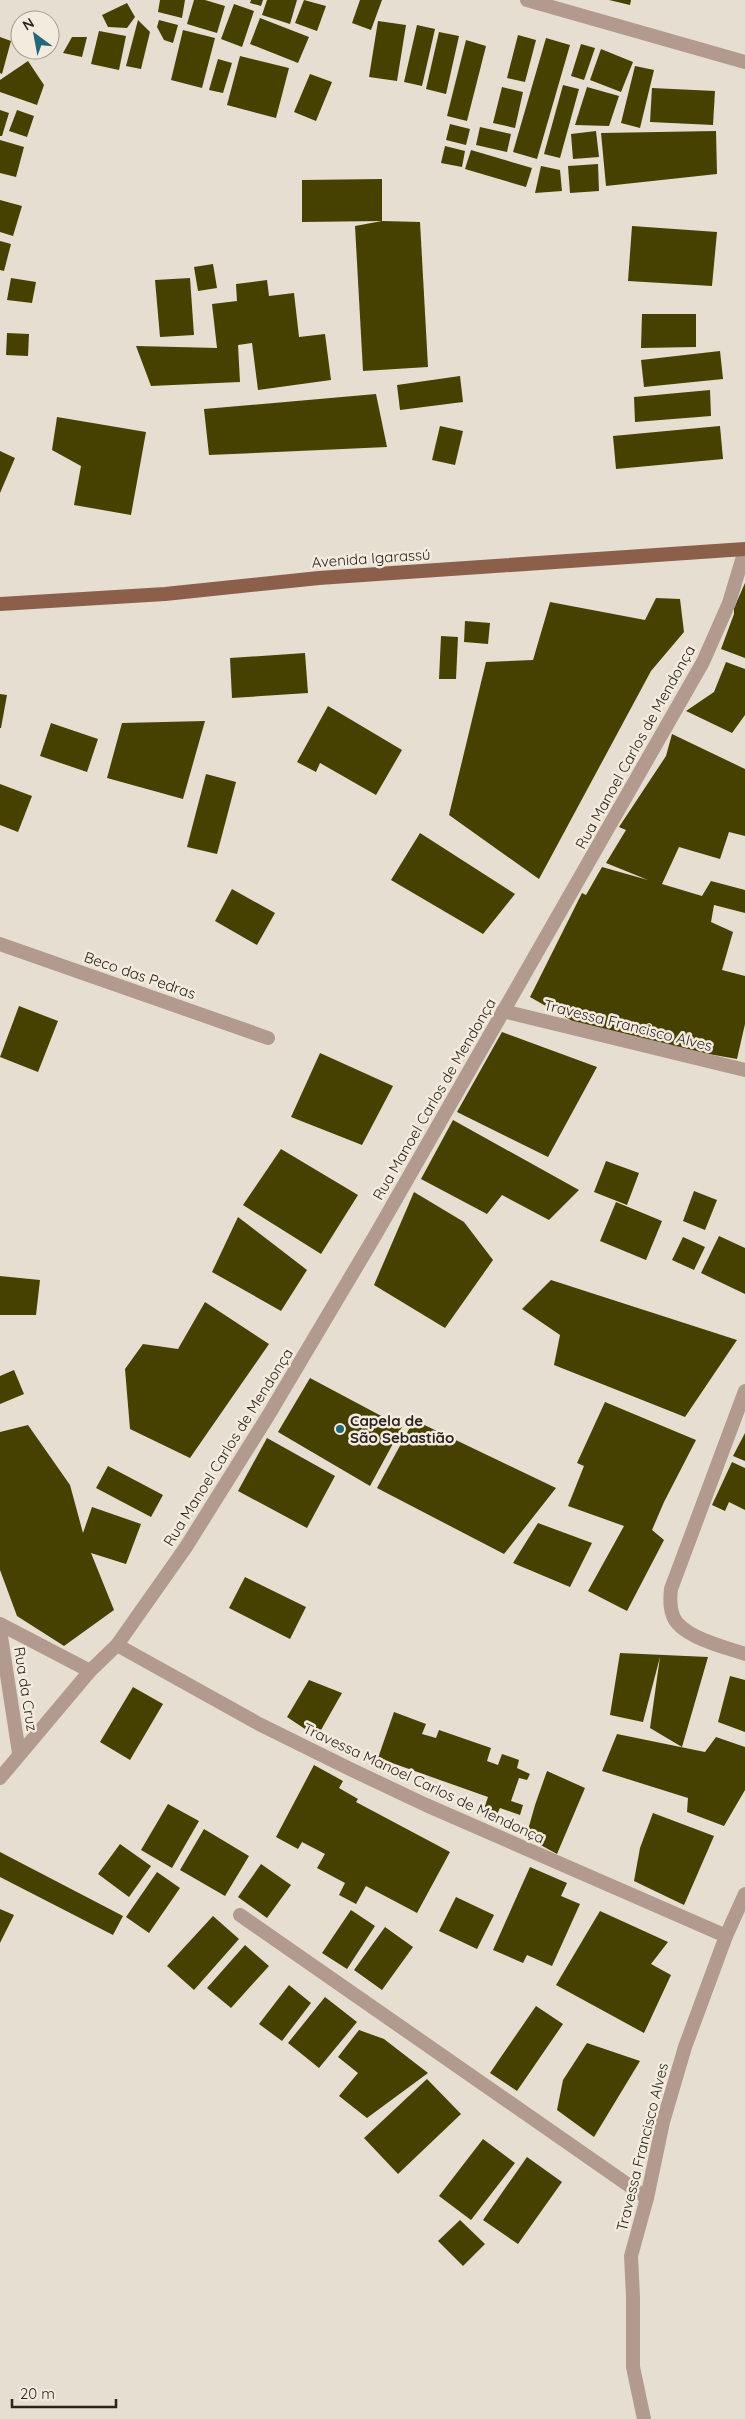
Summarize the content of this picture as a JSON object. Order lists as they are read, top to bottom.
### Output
{
  "streets": {
    "main road": ["Avenida Igarassú"],
    "street": [
      "Rua Manoel Carlos de Mendonça",
      "Beco das Pedras",
      "Travessa Francisco Alves",
      "Rua da Cruz",
      "Travessa Manoel Carlos de Mendonça"
    ]
  },
  "crossings": [
    ["Avenida Igarassú", "Rua Manoel Carlos de Mendonça"],
    ["Rua Manoel Carlos de Mendonça", "Travessa Francisco Alves"],
    ["Rua Manoel Carlos de Mendonça", "Rua da Cruz"],
    ["Rua Manoel Carlos de Mendonça", "Travessa Manoel Carlos de Mendonça"],
    ["Travessa Francisco Alves", "Travessa Manoel Carlos de Mendonça"]
  ],
  "places": ["Capela de São Sebastião"],
  "scale_bar": "20 m",
  "north": "top left"
}
